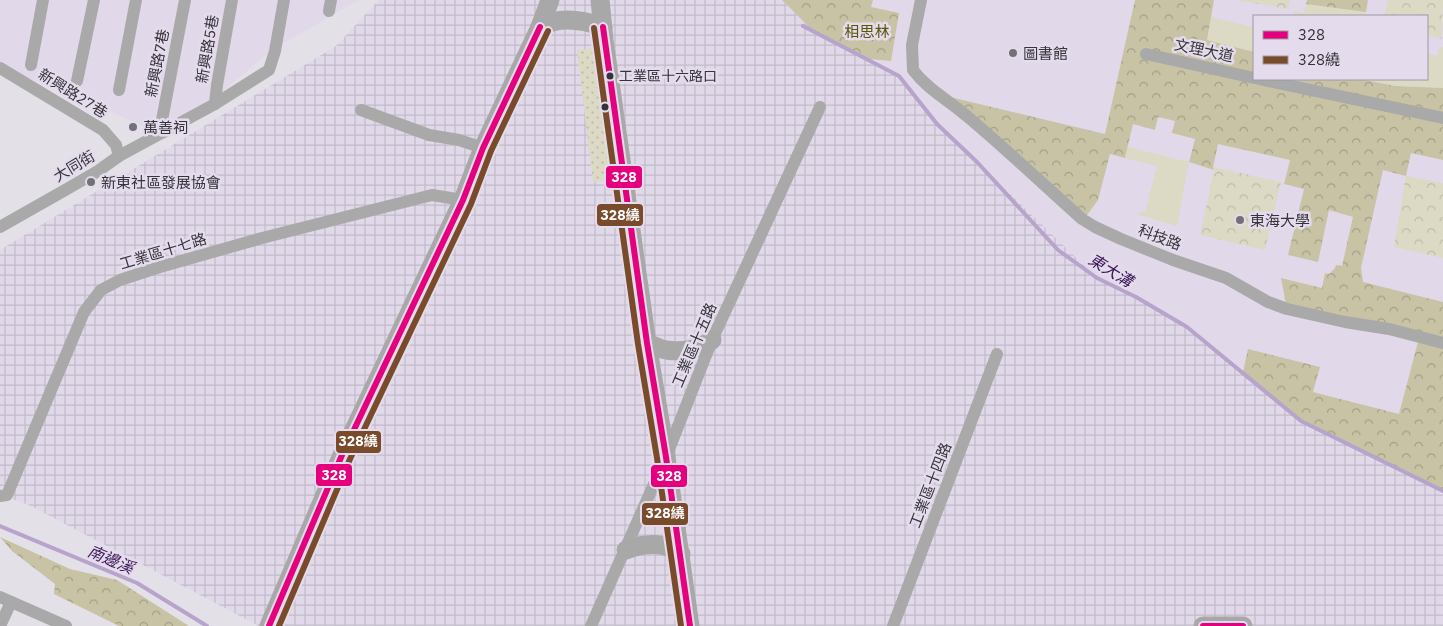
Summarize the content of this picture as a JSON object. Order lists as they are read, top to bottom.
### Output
{
  "streets": {
    "street": [
      "新興路5巷",
      "文理大道",
      "新興路7巷",
      "新興路27巷",
      "大同街",
      "科技路",
      "工業區十七路",
      "工業區十五路",
      "工業區十四路"
    ]
  },
  "crossings": [
    ["新興路5巷", "大同街"],
    ["新興路7巷", "大同街"],
    ["新興路27巷", "大同街"]
  ],
  "water": ["東大溝", "南邊溪"],
  "parks": ["相思林"],
  "places": [
    "圖書館",
    "工業區十六路口",
    "萬善祠",
    "新東社區發展協會",
    "東海大學"
  ],
  "lines": ["transit line 328", "transit line 328繞"],
  "legend": ["328", "328繞"]
}
